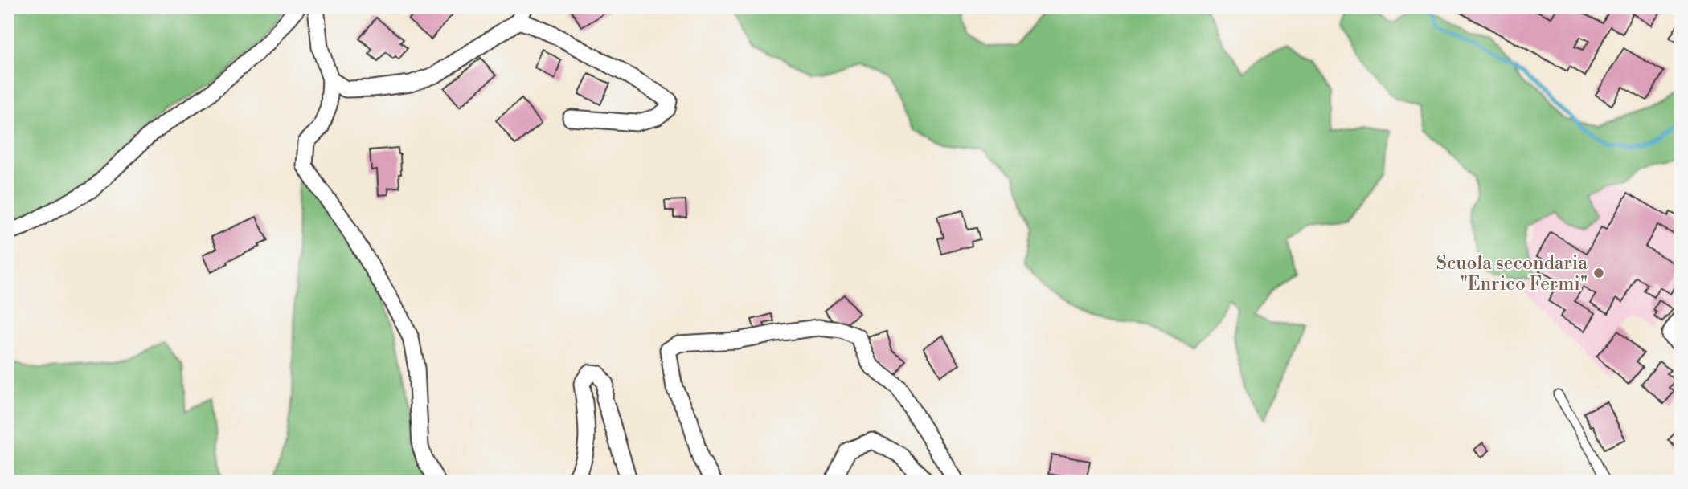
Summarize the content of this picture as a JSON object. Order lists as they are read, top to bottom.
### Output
{
  "places": ["Scuola secondaria \"Enrico Fermi\""]
}
